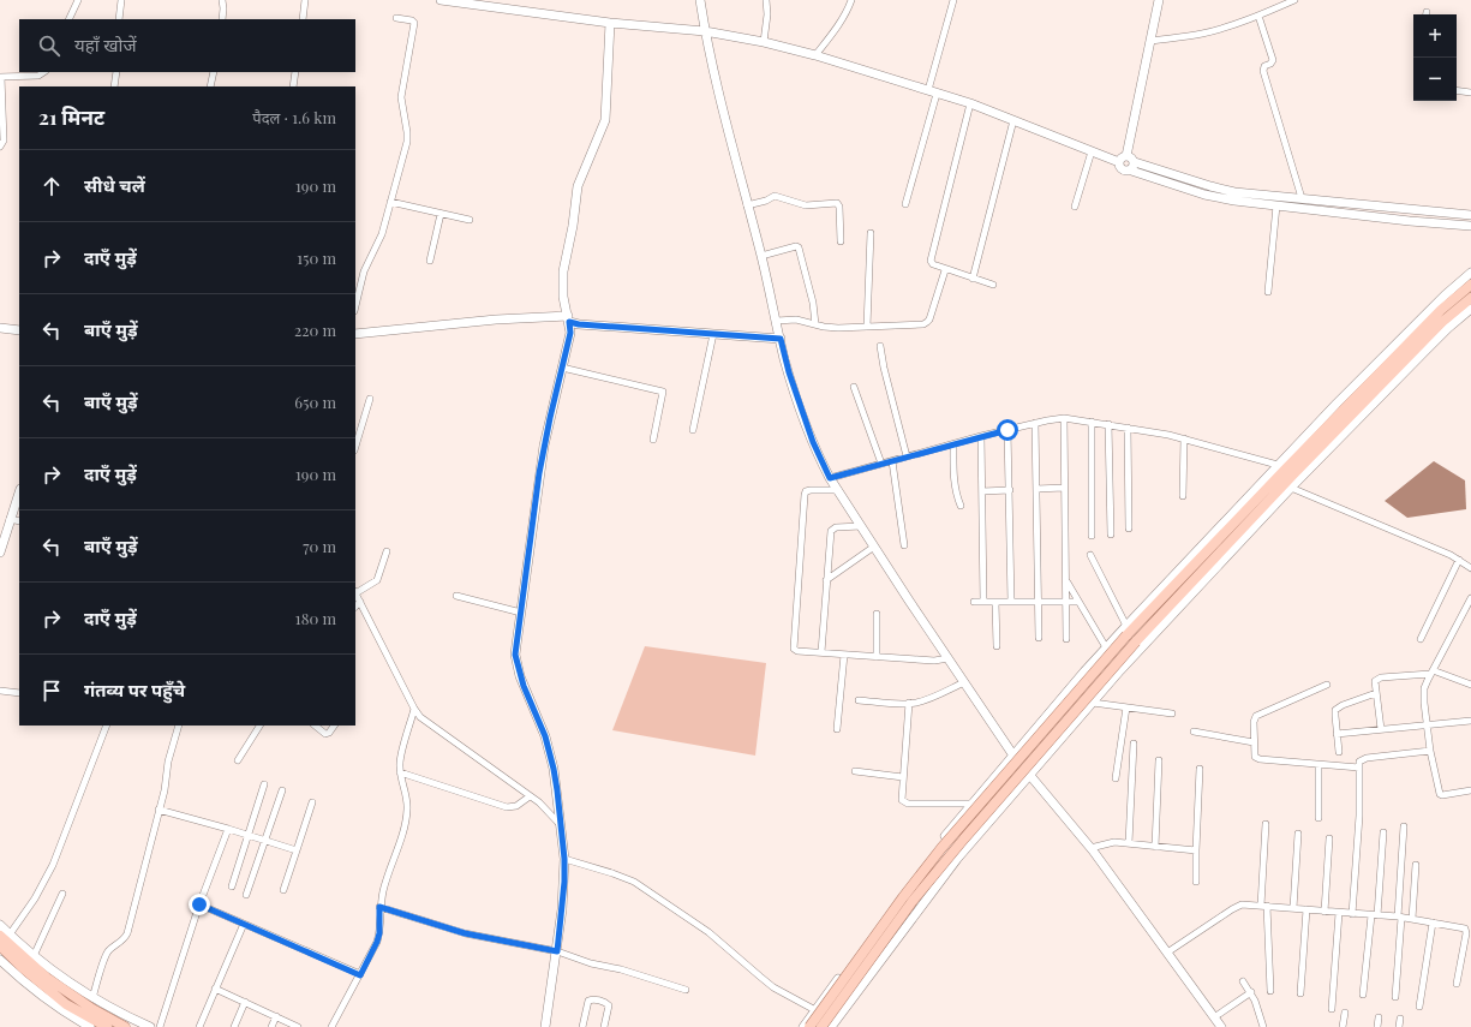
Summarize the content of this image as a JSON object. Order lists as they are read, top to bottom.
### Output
{
  "page": {
    "map_buttons": ["+", "−"],
    "search": "यहाँ खोजें",
    "heading": ["21 मिनट", "पैदल · 1.6 km"],
    "list": [
      ["सीधे चलें", "190 m"],
      ["दाएँ मुड़ें", "150 m"],
      ["बाएँ मुड़ें", "220 m"],
      ["बाएँ मुड़ें", "650 m"],
      ["दाएँ मुड़ें", "190 m"],
      ["बाएँ मुड़ें", "70 m"],
      ["दाएँ मुड़ें", "180 m"],
      "गंतव्य पर पहुँचे"
    ]
  }
}
